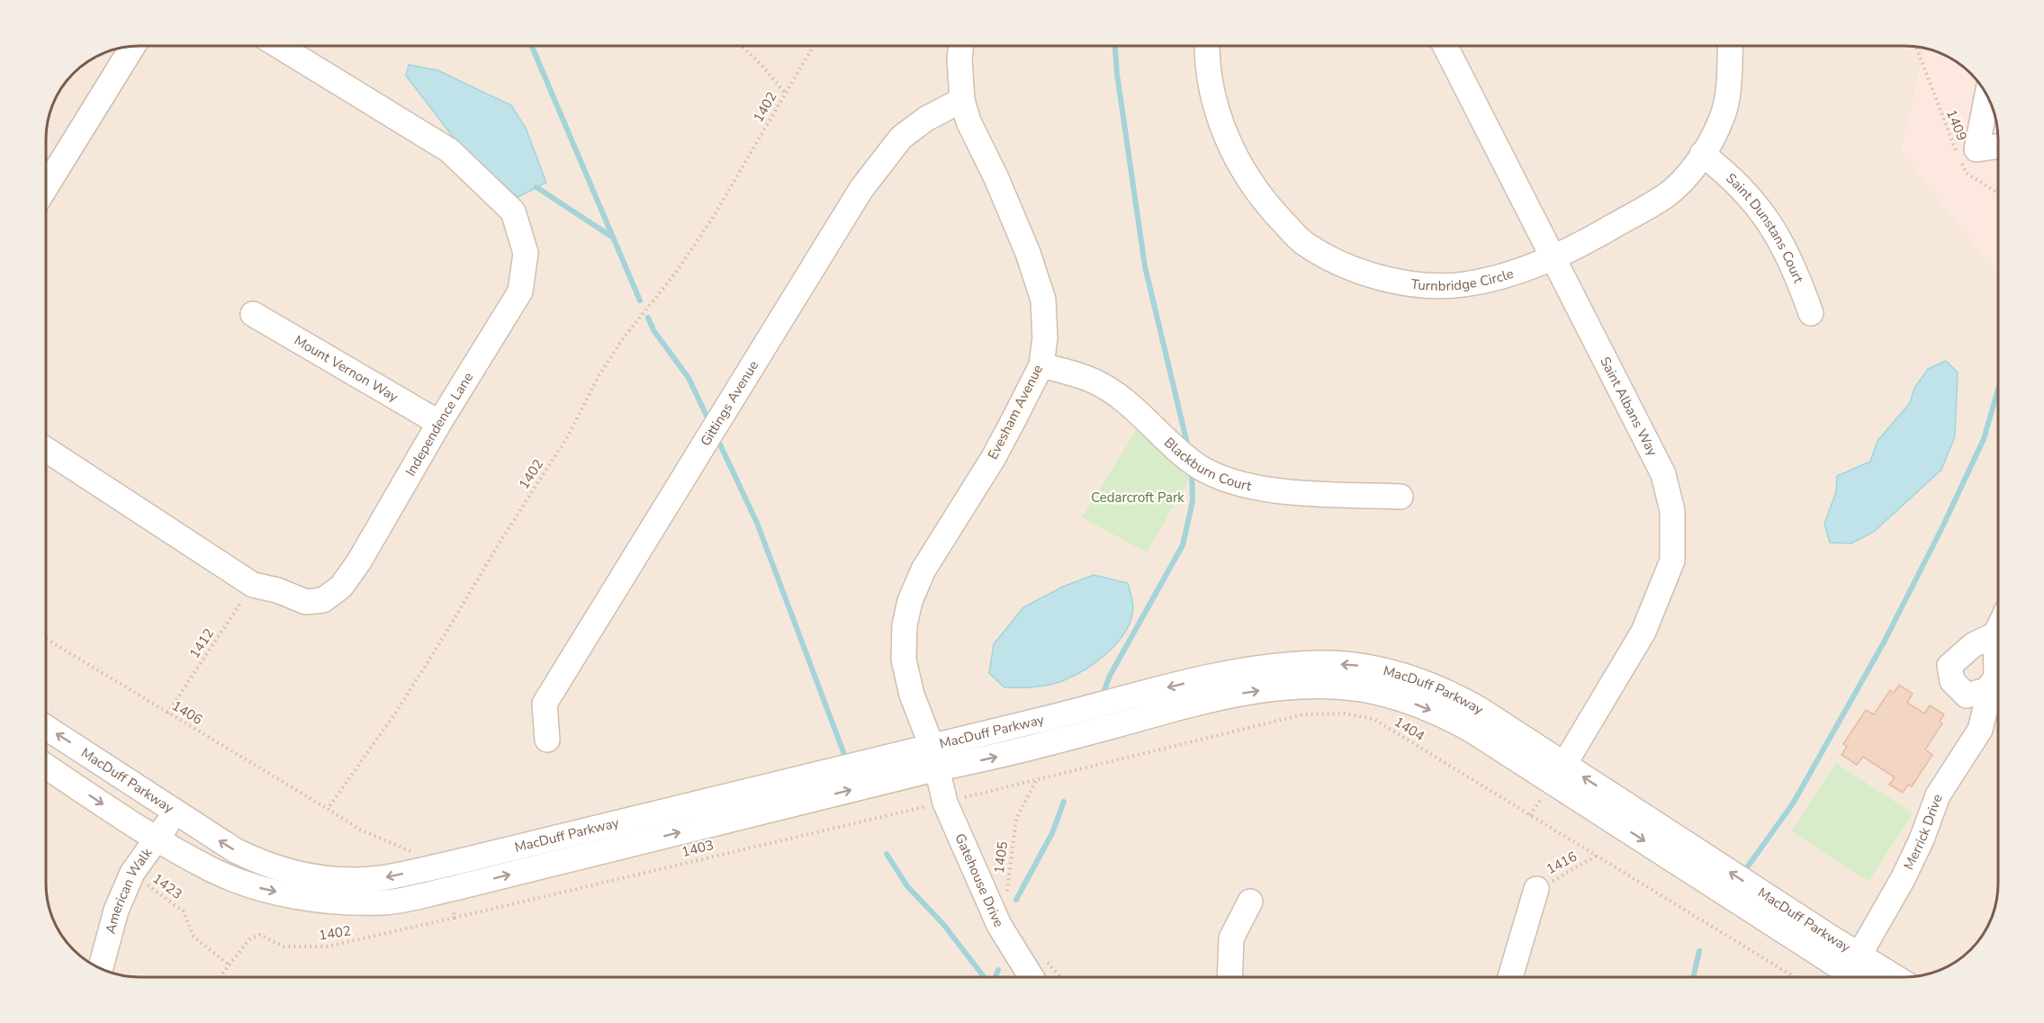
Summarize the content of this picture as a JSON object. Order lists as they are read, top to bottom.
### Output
{
  "streets": {
    "street": [
      "Saint Dunstans Court",
      "Turnbridge Circle",
      "Mount Vernon Way",
      "Gittings Avenue",
      "Saint Albans Way",
      "Evesham Avenue",
      "Independence Lane",
      "Blackburn Court",
      "MacDuff Parkway",
      "Merrick Drive",
      "Gatehouse Drive",
      "American Walk"
    ],
    "path": [
      "1402",
      "1409",
      "1412",
      "1406",
      "1404",
      "1403",
      "1405",
      "1416",
      "1423"
    ]
  },
  "crossings": [
    ["1402", "1406"],
    ["1402", "1403"],
    ["1402", "1423"],
    ["Saint Dunstans Court", "Turnbridge Circle"],
    ["Turnbridge Circle", "Saint Albans Way"],
    ["Mount Vernon Way", "Independence Lane"],
    ["Gittings Avenue", "Evesham Avenue"],
    ["Saint Albans Way", "MacDuff Parkway"],
    ["Evesham Avenue", "Blackburn Court"],
    ["Evesham Avenue", "MacDuff Parkway"],
    ["Evesham Avenue", "Gatehouse Drive"],
    ["Independence Lane", "1412"],
    ["1412", "1406"],
    ["MacDuff Parkway", "Merrick Drive"],
    ["MacDuff Parkway", "Gatehouse Drive"],
    ["MacDuff Parkway", "American Walk"],
    ["1404", "1403"],
    ["1404", "1405"],
    ["1404", "1416"],
    ["1404", "Gatehouse Drive"],
    ["1403", "Gatehouse Drive"],
    ["1423", "American Walk"]
  ],
  "parks": ["Cedarcroft Park"]
}
